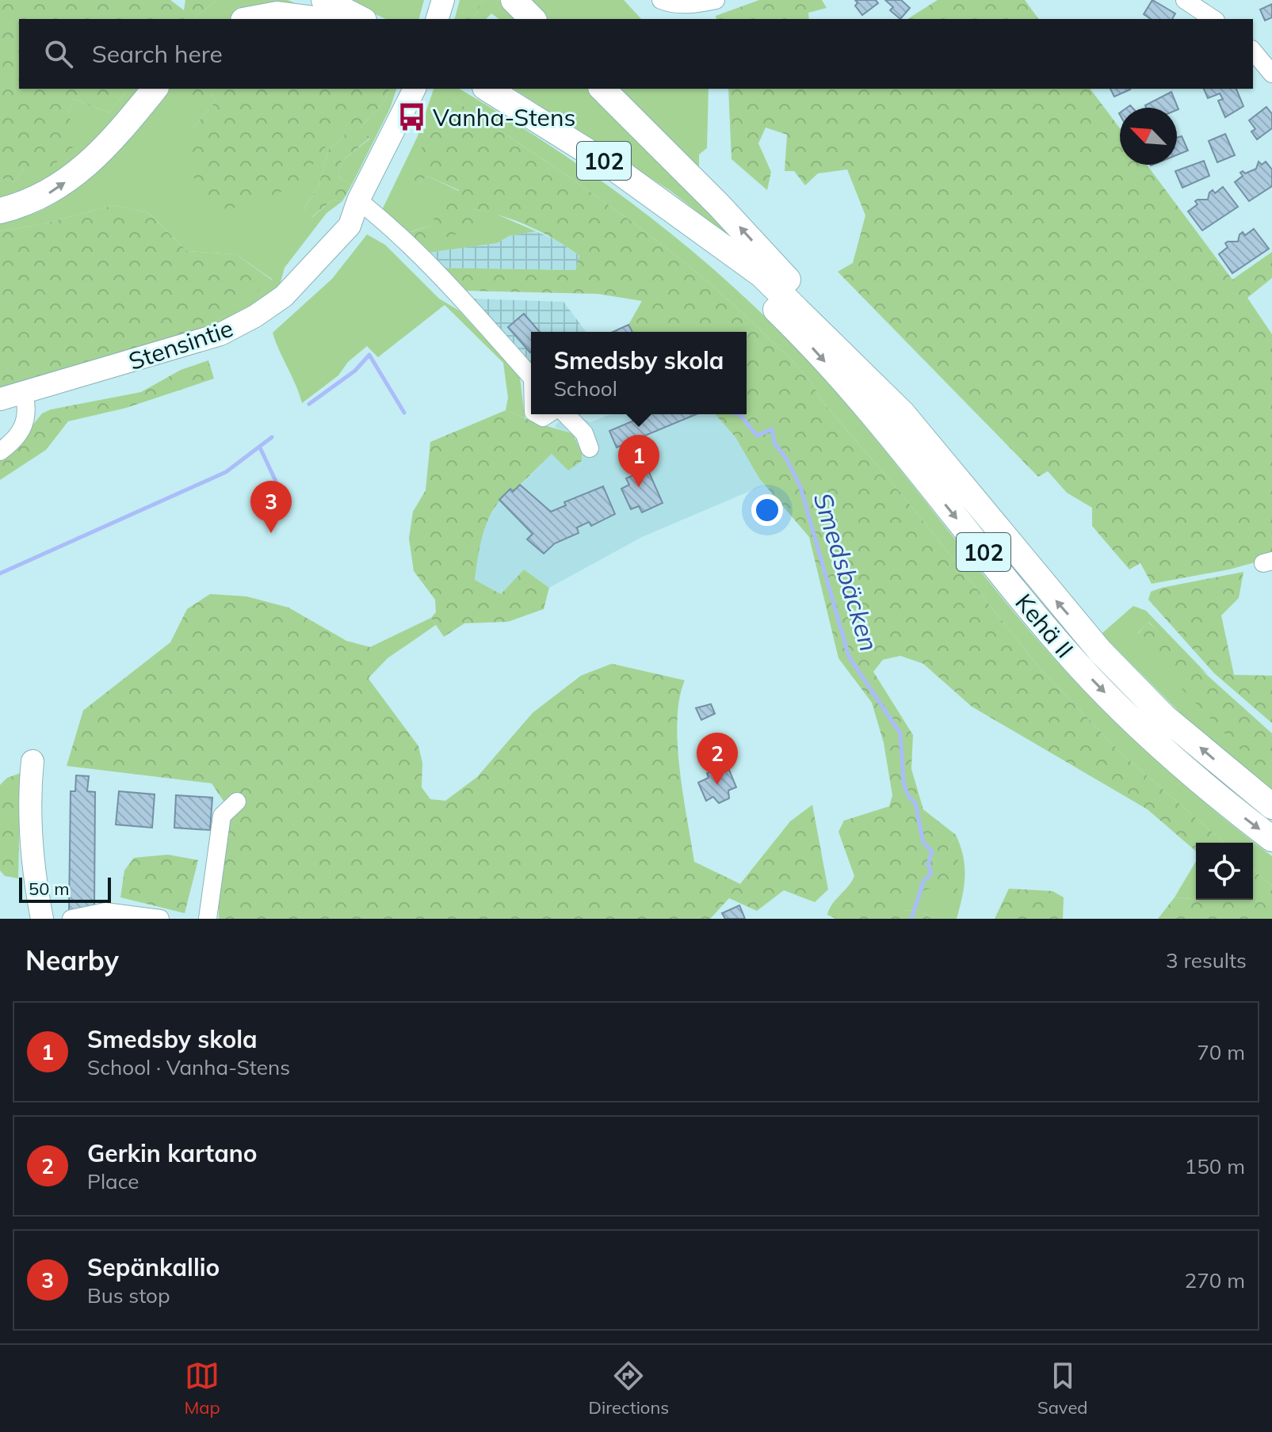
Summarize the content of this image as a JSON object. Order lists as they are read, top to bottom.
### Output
{
  "streets": {
    "highway": ["102", "Kehä II"],
    "main road": ["Stensintie"]
  },
  "water": ["Smedsbäcken"],
  "places": {
    "bus stop": ["Vanha-Stens"]
  },
  "scale_bar": "50 m",
  "north": "top left",
  "page": {
    "search": "Search here",
    "popup": ["Smedsby skola", "School"],
    "pins": ["1", "3", "2"],
    "scale": "50 m",
    "heading": ["Nearby", "3 results"],
    "list": [
      {
        "mark": "1",
        "name": "Smedsby skola",
        "note": "School · Vanha-Stens",
        "value": "70 m"
      },
      {
        "mark": "2",
        "name": "Gerkin kartano",
        "note": "Place",
        "value": "150 m"
      },
      {
        "mark": "3",
        "name": "Sepänkallio",
        "note": "Bus stop",
        "value": "270 m"
      }
    ],
    "nav": ["Map", "Directions", "Saved"]
  }
}
